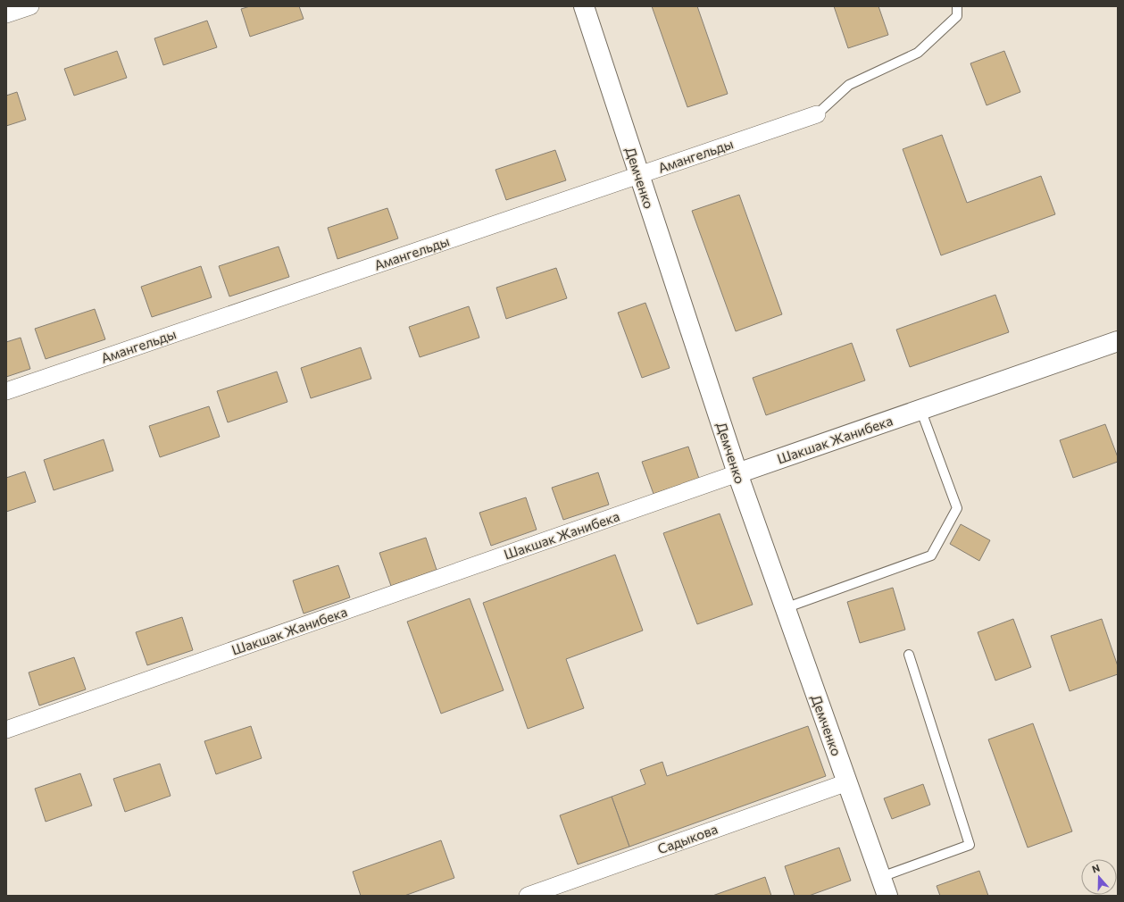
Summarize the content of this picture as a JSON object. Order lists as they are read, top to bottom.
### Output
{
  "streets": {
    "street": [
      "Амангельды",
      "Демченко",
      "Шакшак Жанибека",
      "Садыкова"
    ]
  },
  "crossings": [
    ["Амангельды", "Демченко"],
    ["Демченко", "Шакшак Жанибека"],
    ["Демченко", "Садыкова"]
  ],
  "north": "top"
}
